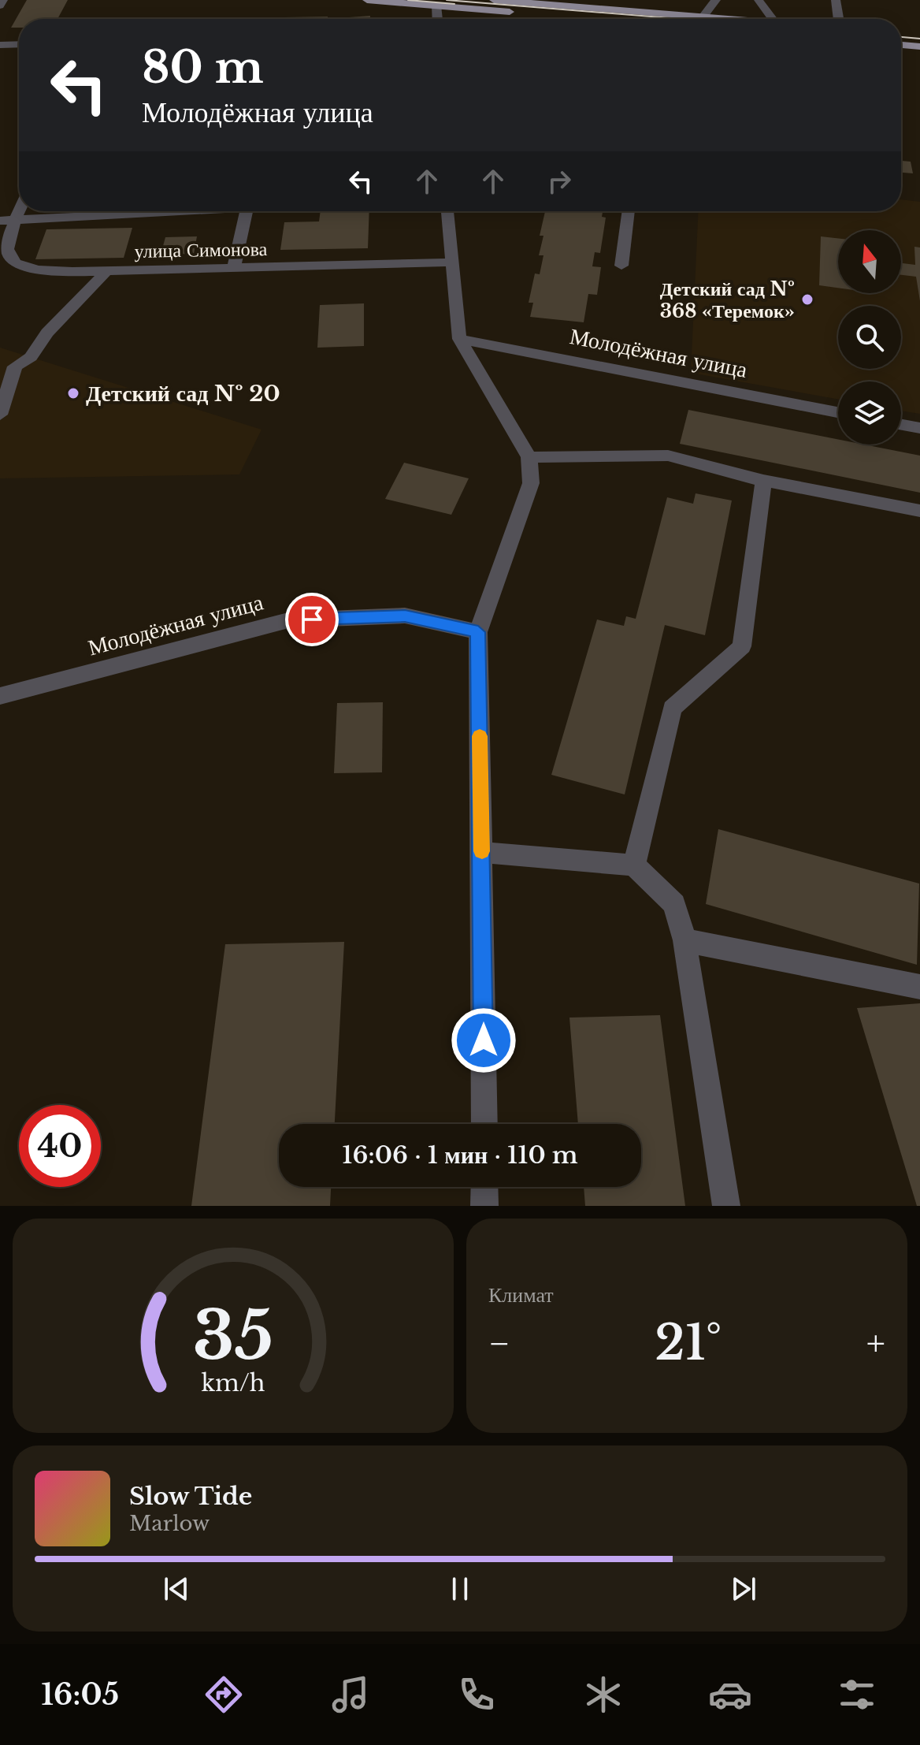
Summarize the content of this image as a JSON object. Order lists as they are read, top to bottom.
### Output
{
  "streets": {
    "street": ["улица Симонова", "Молодёжная улица"]
  },
  "places": ["Детский сад № 368 «Теремок»", "Детский сад № 20"],
  "north": "top",
  "page": {
    "turn": ["80 m", "Молодёжная улица"],
    "limit": "40",
    "trip": "16:06 · 1 мин · 110 m",
    "tile": "Климат",
    "heat": ["−", "21°", "+"],
    "song": ["Slow Tide", "Marlow"],
    "tabs": "16:05",
    "gauge": ["35", "km/h"]
  }
}
